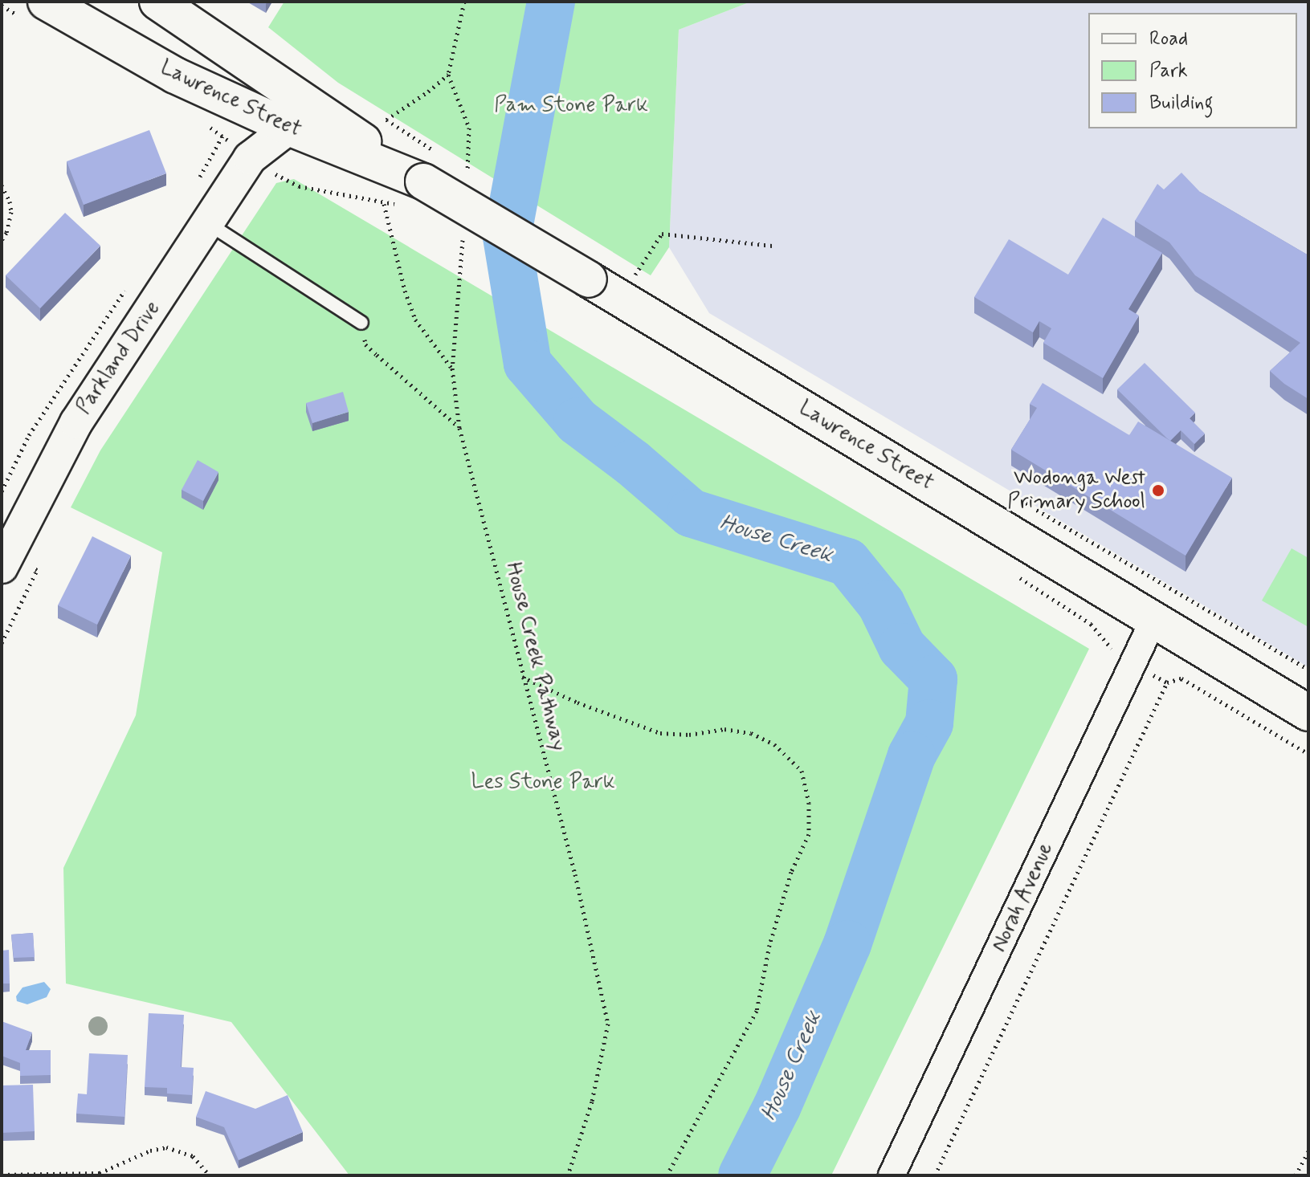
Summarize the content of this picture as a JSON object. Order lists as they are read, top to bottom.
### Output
{
  "streets": {
    "main road": ["Lawrence Street"],
    "street": ["Parkland Drive", "Norah Avenue"],
    "path": ["House Creek Pathway"]
  },
  "crossings": [
    ["Lawrence Street", "Parkland Drive"],
    ["Lawrence Street", "Norah Avenue"]
  ],
  "water": ["House Creek"],
  "parks": ["Pam Stone Park", "Les Stone Park"],
  "places": ["Wodonga West Primary School"],
  "legend": ["Road", "Park", "Building"]
}
